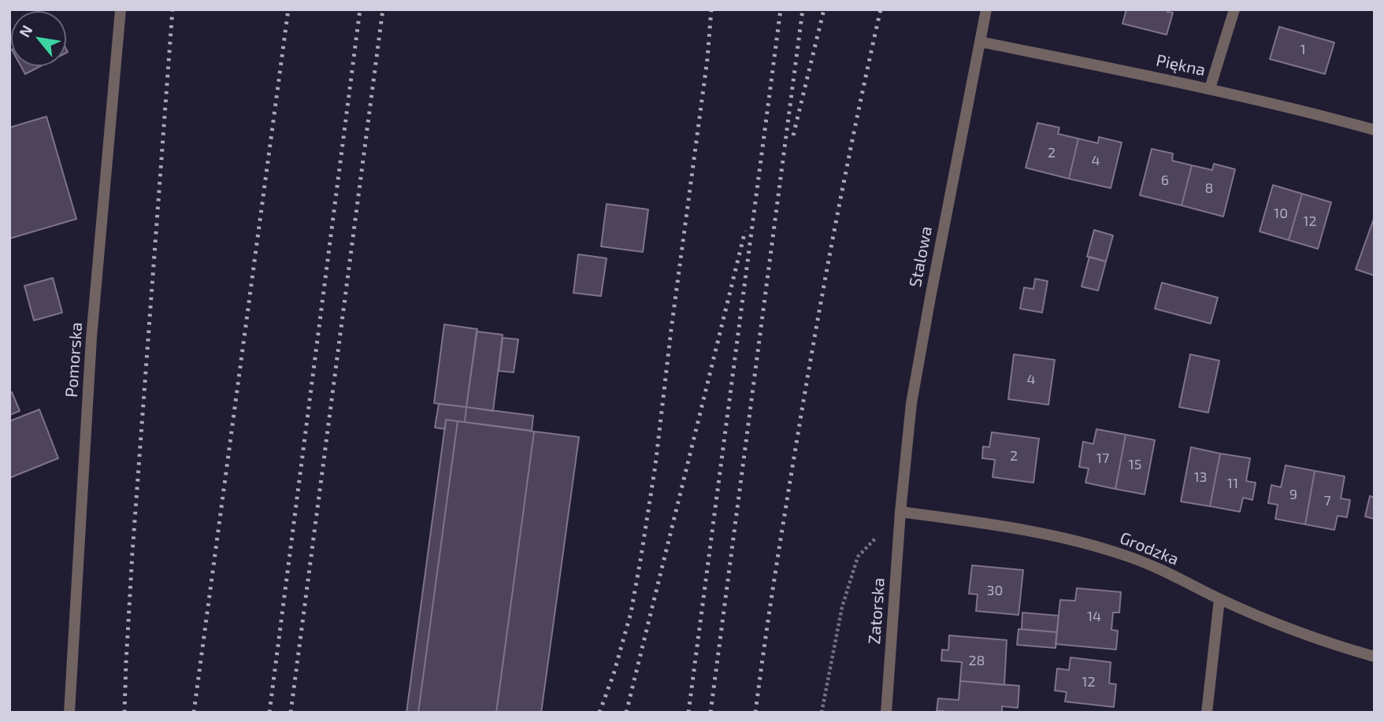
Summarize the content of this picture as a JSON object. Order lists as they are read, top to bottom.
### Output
{
  "streets": {
    "street": [
      "Piękna",
      "Stalowa",
      "Pomorska",
      "Grodzka",
      "Zatorska"
    ]
  },
  "crossings": [
    ["Piękna", "Stalowa"],
    ["Stalowa", "Grodzka"],
    ["Stalowa", "Zatorska"],
    ["Grodzka", "Zatorska"]
  ],
  "house_numbers": [
    "1",
    "2",
    "4",
    "6",
    "8",
    "10",
    "12",
    "4",
    "2",
    "17",
    "15",
    "13",
    "11",
    "9",
    "7",
    "30",
    "14",
    "28",
    "12"
  ],
  "north": "top left"
}
